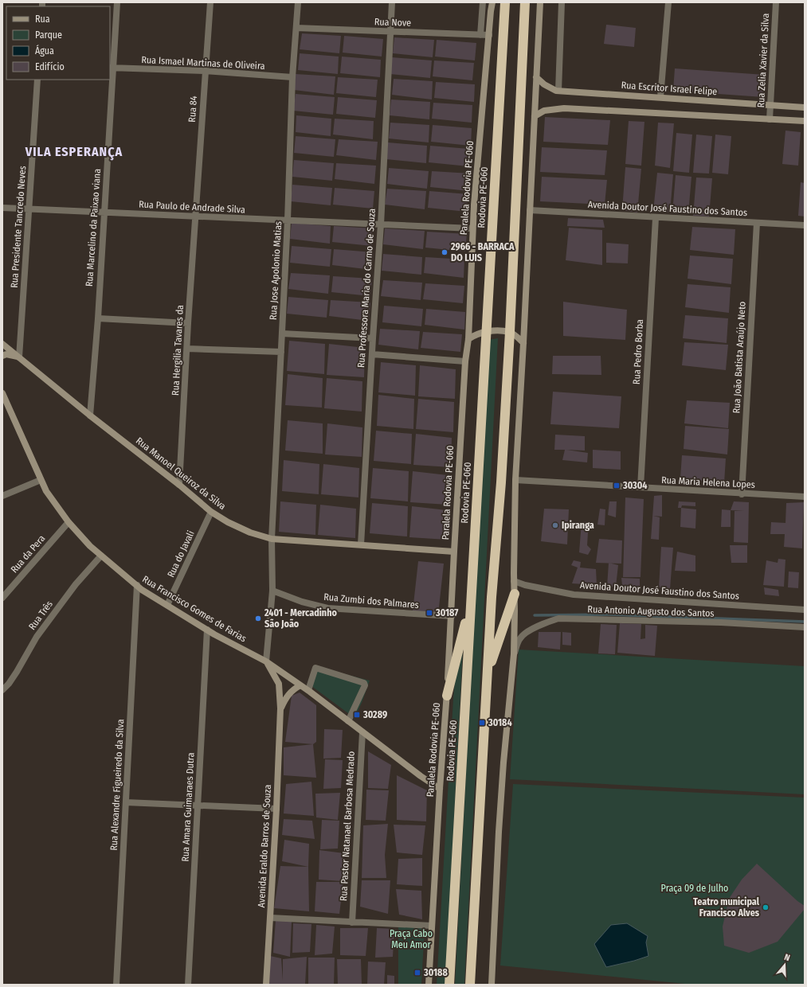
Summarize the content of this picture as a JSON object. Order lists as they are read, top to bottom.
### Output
{
  "streets": {
    "highway": ["Rodovia PE-060"],
    "street": [
      "Rua Nove",
      "Rua Zelia Xavier da Silva",
      "Rua Ismael Martinas de Oliveira",
      "Rua Escritor Israel Felipe",
      "Rua 84",
      "Paralela Rodovia PE-060",
      "Rua Paulo de Andrade Silva",
      "Avenida Doutor José Faustino dos Santos",
      "Rua Presidente Tancredo Neves",
      "Rua Marcelino da Paixao viana",
      "Rua Jose Apolonio Matias",
      "Rua Professora Maria do Carmo de Souza",
      "Rua Hergilia Tavares da",
      "Rua Pedro Borba",
      "Rua João Batista Araújo Neto",
      "Rua Manoel Queiroz da Silva",
      "Rua Maria Helena Lopes",
      "Rua da Pera",
      "Rua do Javali",
      "Rua Zumbi dos Palmares",
      "Rua Francisco Gomes de Farias",
      "Rua Antonio Augusto dos Santos",
      "Rua Três",
      "Rua Alexandre Figueiredo da Silva",
      "Rua Amara Guimaraes Dutra",
      "Rua Pastor Natanael Barbosa Medrado",
      "Avenida Eraldo Barros de Souza"
    ]
  },
  "crossings": [
    ["Rua Nove", "Paralela Rodovia PE-060"],
    ["Rua Nove", "Rua Jose Apolonio Matias"],
    ["Rua Nove", "Rua Professora Maria do Carmo de Souza"],
    ["Rua Zelia Xavier da Silva", "Rua Escritor Israel Felipe"],
    ["Rua Ismael Martinas de Oliveira", "Rua 84"],
    ["Rua Ismael Martinas de Oliveira", "Rua Marcelino da Paixao viana"],
    ["Rua Ismael Martinas de Oliveira", "Rua Jose Apolonio Matias"],
    ["Rua 84", "Rua Paulo de Andrade Silva"],
    ["Rua 84", "Rua Hergilia Tavares da"],
    ["Paralela Rodovia PE-060", "Rua Paulo de Andrade Silva"],
    ["Paralela Rodovia PE-060", "Rua Manoel Queiroz da Silva"],
    ["Paralela Rodovia PE-060", "Rua Zumbi dos Palmares"],
    ["Paralela Rodovia PE-060", "Rua Francisco Gomes de Farias"],
    ["Rua Paulo de Andrade Silva", "Rua Presidente Tancredo Neves"],
    ["Rua Paulo de Andrade Silva", "Rua Marcelino da Paixao viana"],
    ["Rua Paulo de Andrade Silva", "Rua Jose Apolonio Matias"],
    ["Rua Paulo de Andrade Silva", "Rua Professora Maria do Carmo de Souza"],
    ["Rua Paulo de Andrade Silva", "Rua Hergilia Tavares da"],
    ["Avenida Doutor José Faustino dos Santos", "Rua Pedro Borba"],
    ["Avenida Doutor José Faustino dos Santos", "Rua João Batista Araújo Neto"],
    ["Rua Presidente Tancredo Neves", "Rua Manoel Queiroz da Silva"],
    ["Rua Marcelino da Paixao viana", "Rua Manoel Queiroz da Silva"],
    ["Rua Jose Apolonio Matias", "Rua Manoel Queiroz da Silva"],
    ["Rua Jose Apolonio Matias", "Rua Zumbi dos Palmares"],
    ["Rua Jose Apolonio Matias", "Rua Francisco Gomes de Farias"],
    ["Rua Jose Apolonio Matias", "Avenida Eraldo Barros de Souza"],
    ["Rua Professora Maria do Carmo de Souza", "Rua Manoel Queiroz da Silva"],
    ["Rua Hergilia Tavares da", "Rua Manoel Queiroz da Silva"],
    ["Rua Pedro Borba", "Rua Maria Helena Lopes"],
    ["Rua João Batista Araújo Neto", "Rua Maria Helena Lopes"],
    ["Rua Manoel Queiroz da Silva", "Rua do Javali"],
    ["Rua da Pera", "Rua Francisco Gomes de Farias"],
    ["Rua do Javali", "Rua Francisco Gomes de Farias"],
    ["Rua Francisco Gomes de Farias", "Rua Três"],
    ["Rua Francisco Gomes de Farias", "Rua Alexandre Figueiredo da Silva"],
    ["Rua Francisco Gomes de Farias", "Rua Amara Guimaraes Dutra"],
    ["Rua Francisco Gomes de Farias", "Rua Pastor Natanael Barbosa Medrado"],
    ["Rua Francisco Gomes de Farias", "Avenida Eraldo Barros de Souza"]
  ],
  "districts": ["VILA ESPERANÇA"],
  "parks": ["Praça 09 de Julho", "Praça Cabo Meu Amor"],
  "places": {
    "other": [
      "2966 - BARRACA DO LUIS",
      "Ipiranga",
      "2401 - Mercadinho São João",
      "Teatro municipal Francisco Alves"
    ],
    "transit": [
      "30304",
      "30187",
      "30289",
      "30184",
      "30188"
    ]
  },
  "legend": [
    "Rua",
    "Parque",
    "Água",
    "Edifício"
  ],
  "north": "top"
}
